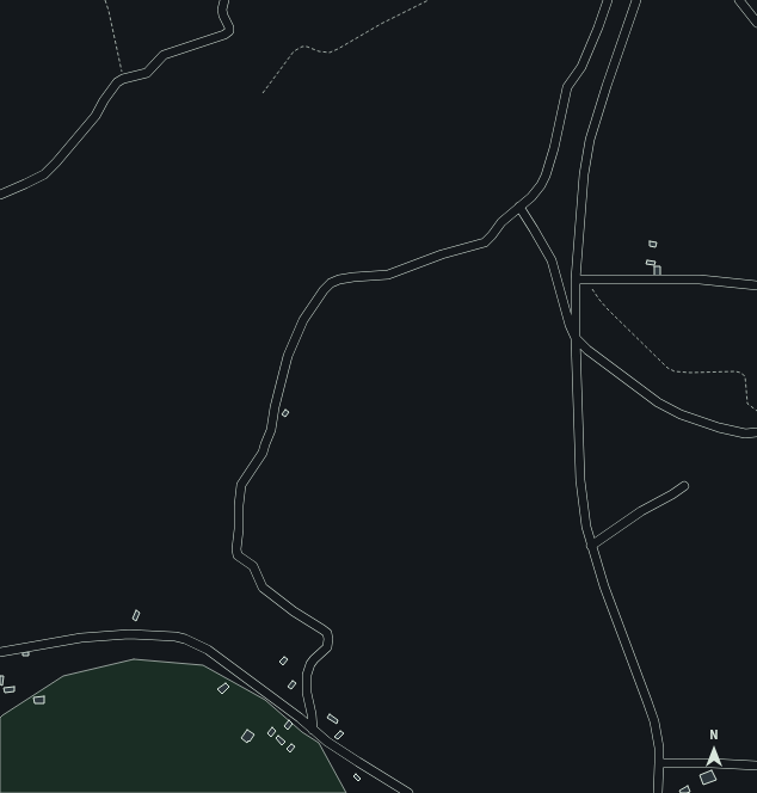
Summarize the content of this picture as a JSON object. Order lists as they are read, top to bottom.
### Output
{
  "north": "top"
}
